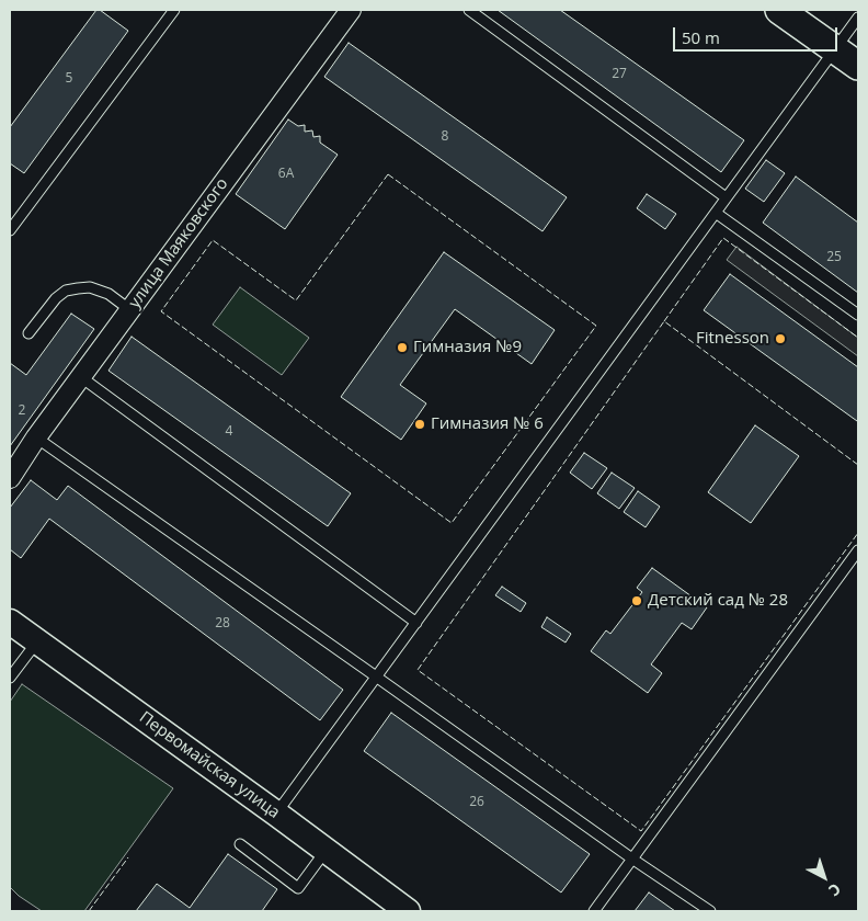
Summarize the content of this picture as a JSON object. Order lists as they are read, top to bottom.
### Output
{
  "streets": {
    "street": ["улица Маяковского", "Первомайская улица"]
  },
  "places": [
    "Fitnesson",
    "Гимназия №9",
    "Гимназия № 6",
    "Детский сад № 28"
  ],
  "house_numbers": [
    "27",
    "5",
    "8",
    "6А",
    "25",
    "2",
    "4",
    "28",
    "26"
  ],
  "scale_bar": "50 m",
  "north": "bottom right"
}
